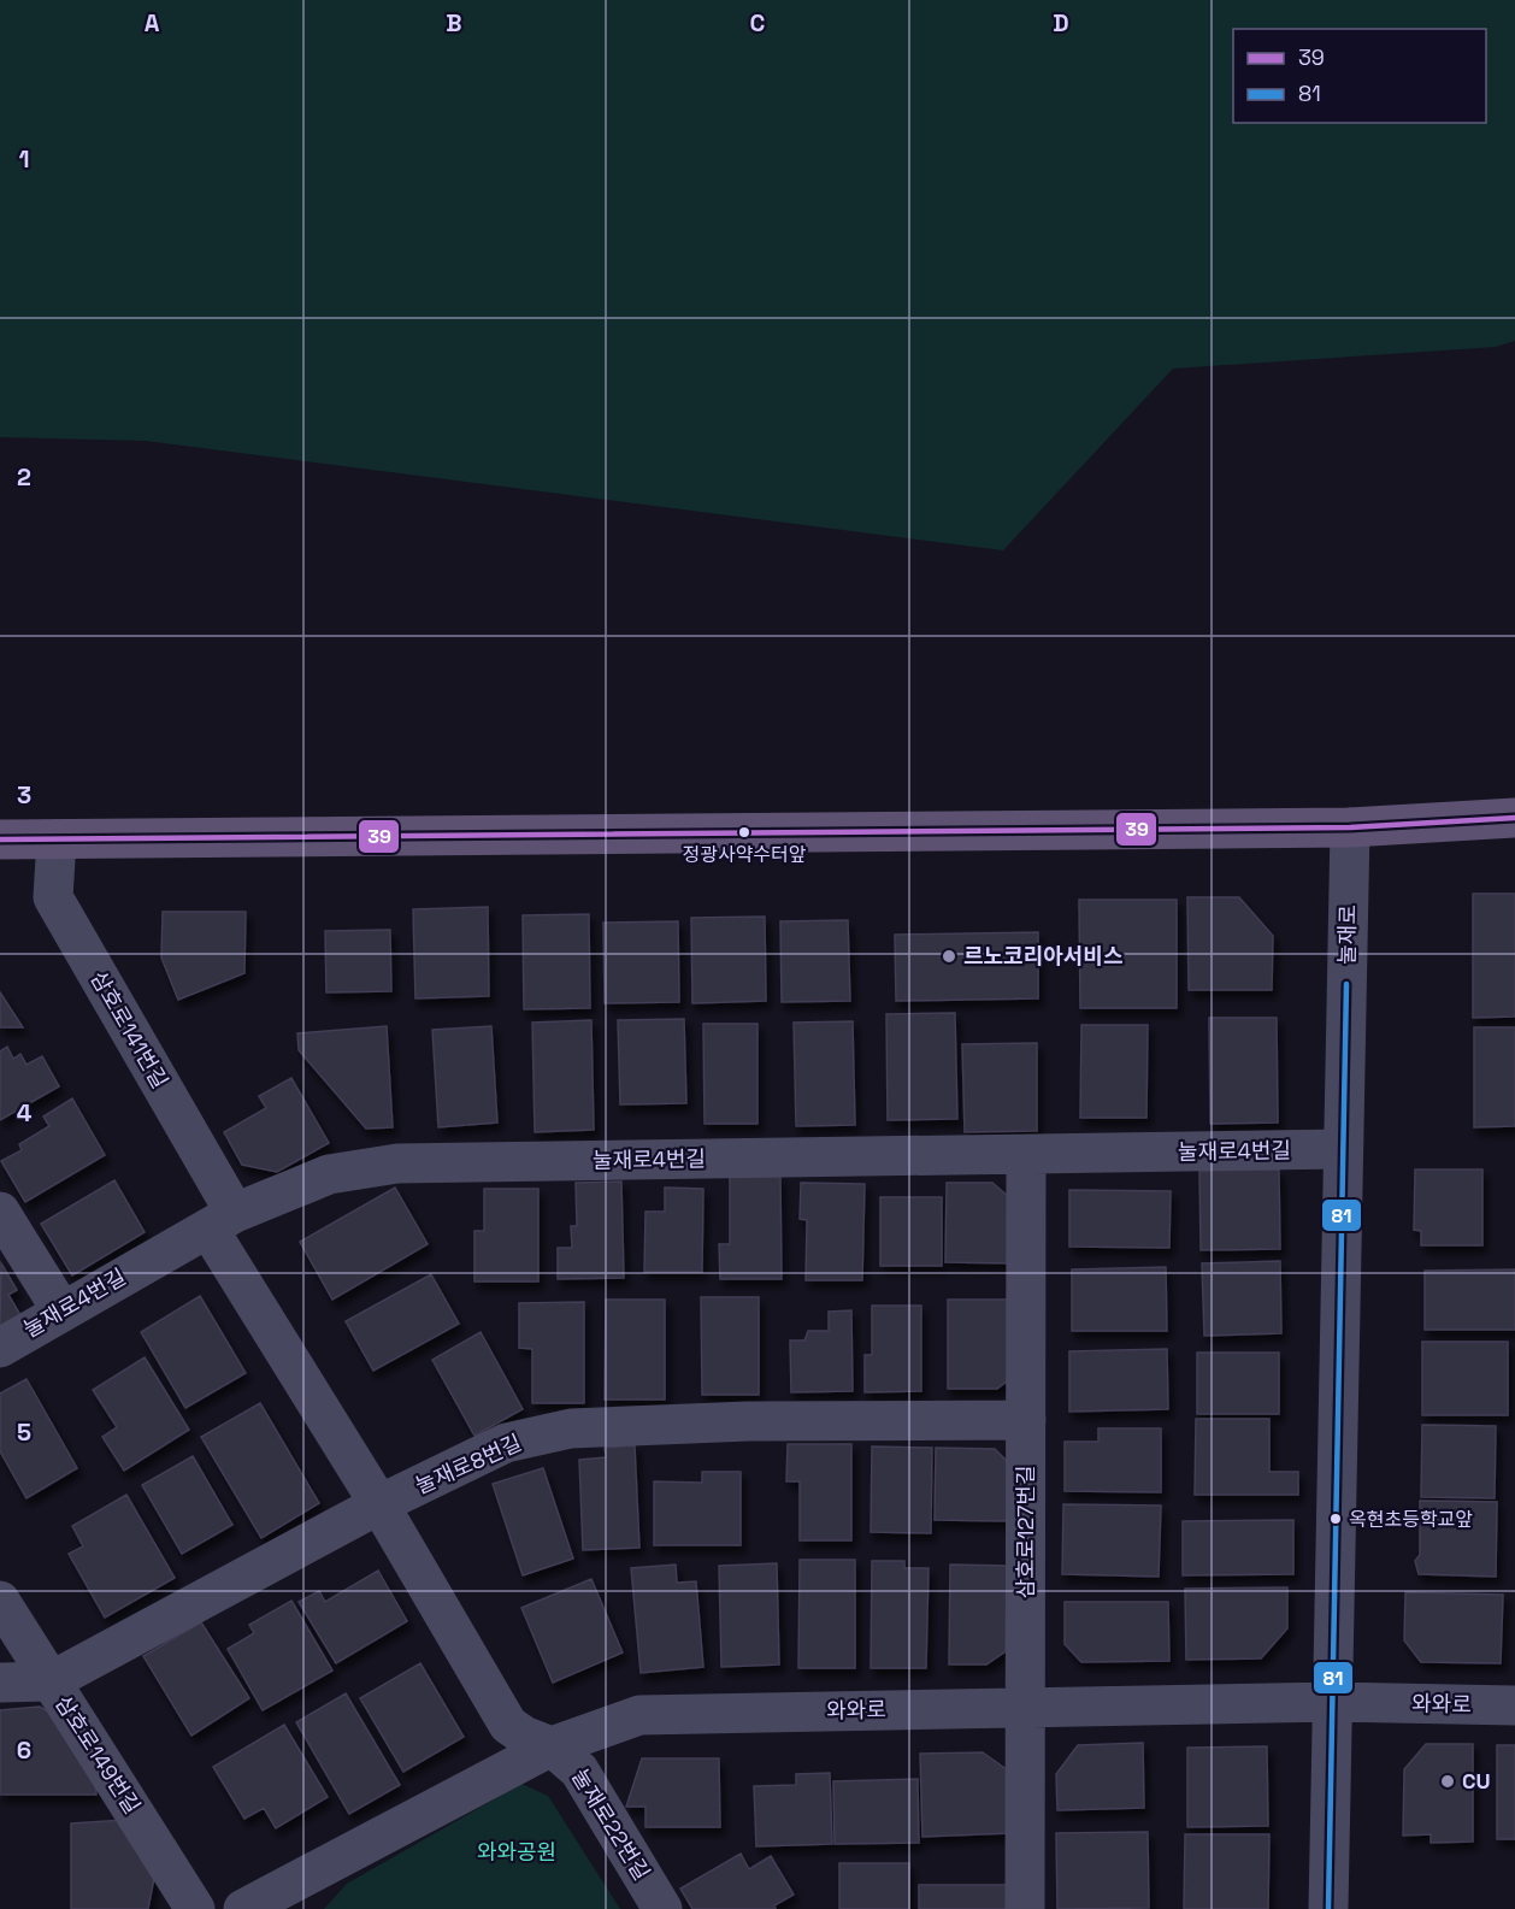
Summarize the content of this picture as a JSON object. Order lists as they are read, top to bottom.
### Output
{
  "streets": {
    "street": [
      "눌재로",
      "삼호로141번길",
      "눌재로4번길",
      "눌재로8번길",
      "삼호로127번길",
      "와와로",
      "삼호로149번길",
      "눌재로22번길"
    ]
  },
  "crossings": [
    ["눌재로", "눌재로4번길"],
    ["눌재로", "와와로"],
    ["삼호로141번길", "눌재로4번길"],
    ["삼호로141번길", "눌재로8번길"],
    ["삼호로141번길", "눌재로22번길"],
    ["눌재로4번길", "삼호로127번길"],
    ["눌재로8번길", "삼호로127번길"],
    ["눌재로8번길", "삼호로149번길"],
    ["눌재로8번길", "눌재로22번길"],
    ["삼호로127번길", "와와로"],
    ["와와로", "눌재로22번길"]
  ],
  "parks": ["와와공원"],
  "places": [
    "정광사약수터앞",
    "르노코리아서비스",
    "옥현초등학교앞",
    "CU"
  ],
  "lines": ["transit line 39", "transit line 81"],
  "legend": ["39", "81"],
  "grid": {
    "columns": [
      "A",
      "B",
      "C",
      "D"
    ],
    "rows": [
      "1",
      "2",
      "3",
      "4",
      "5",
      "6"
    ]
  }
}
